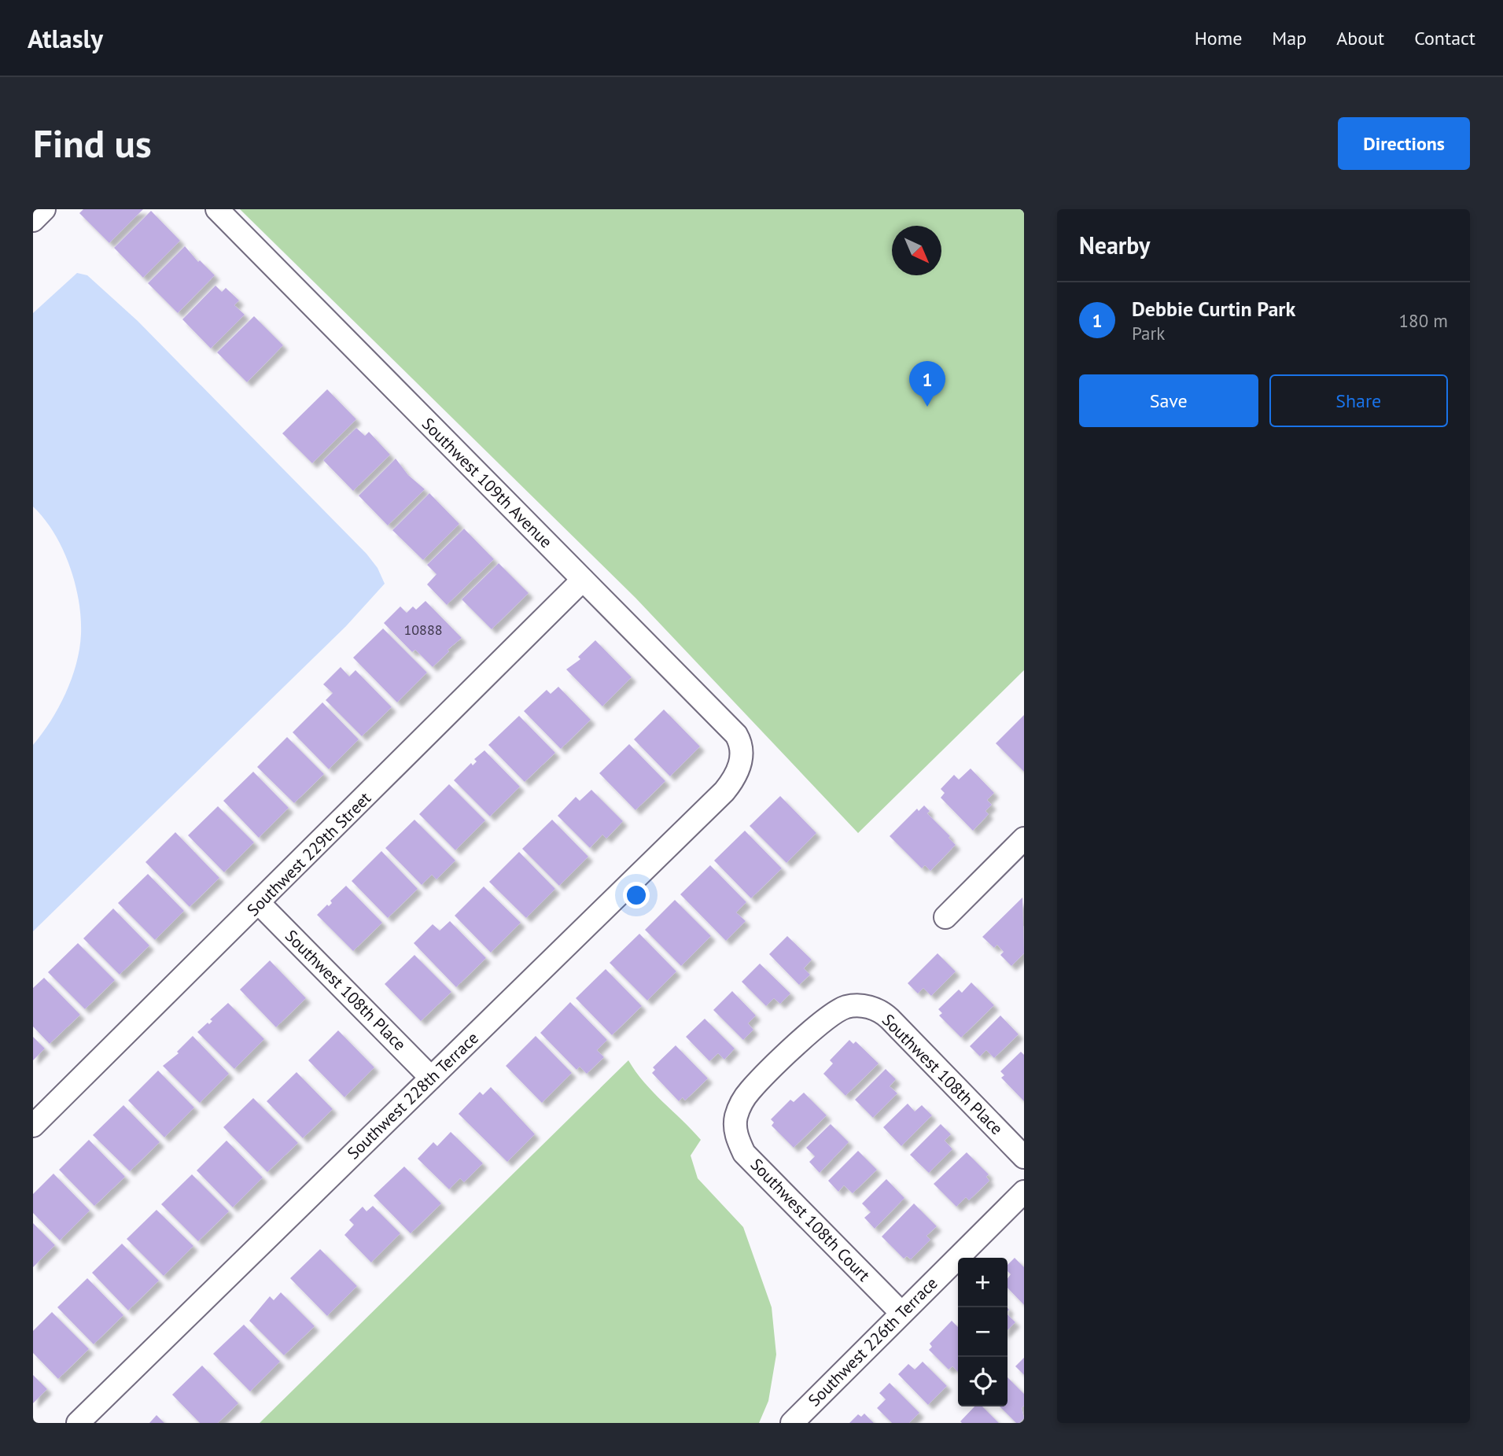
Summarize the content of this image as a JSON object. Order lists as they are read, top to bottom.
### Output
{
  "streets": {
    "street": [
      "Southwest 109th Avenue",
      "Southwest 229th Street",
      "Southwest 108th Place",
      "Southwest 228th Terrace",
      "Southwest 108th Court",
      "Southwest 226th Terrace"
    ]
  },
  "crossings": [
    ["Southwest 109th Avenue", "Southwest 229th Street"],
    ["Southwest 109th Avenue", "Southwest 228th Terrace"],
    ["Southwest 229th Street", "Southwest 108th Place"],
    ["Southwest 108th Place", "Southwest 228th Terrace"],
    ["Southwest 108th Place", "Southwest 108th Court"],
    ["Southwest 108th Court", "Southwest 226th Terrace"]
  ],
  "house_numbers": ["10888"],
  "north": "bottom right",
  "page": {
    "header": "Atlasly",
    "nav": [
      "Home",
      "Map",
      "About",
      "Contact"
    ],
    "buttons": [
      "Directions",
      ["Save", "Share"]
    ],
    "title": "Find us",
    "heading": "Nearby",
    "list": [
      {
        "mark": "1",
        "name": "Debbie Curtin Park",
        "note": "Park",
        "value": "180 m"
      }
    ],
    "pins": "1",
    "map_buttons": ["+", "−"]
  }
}
